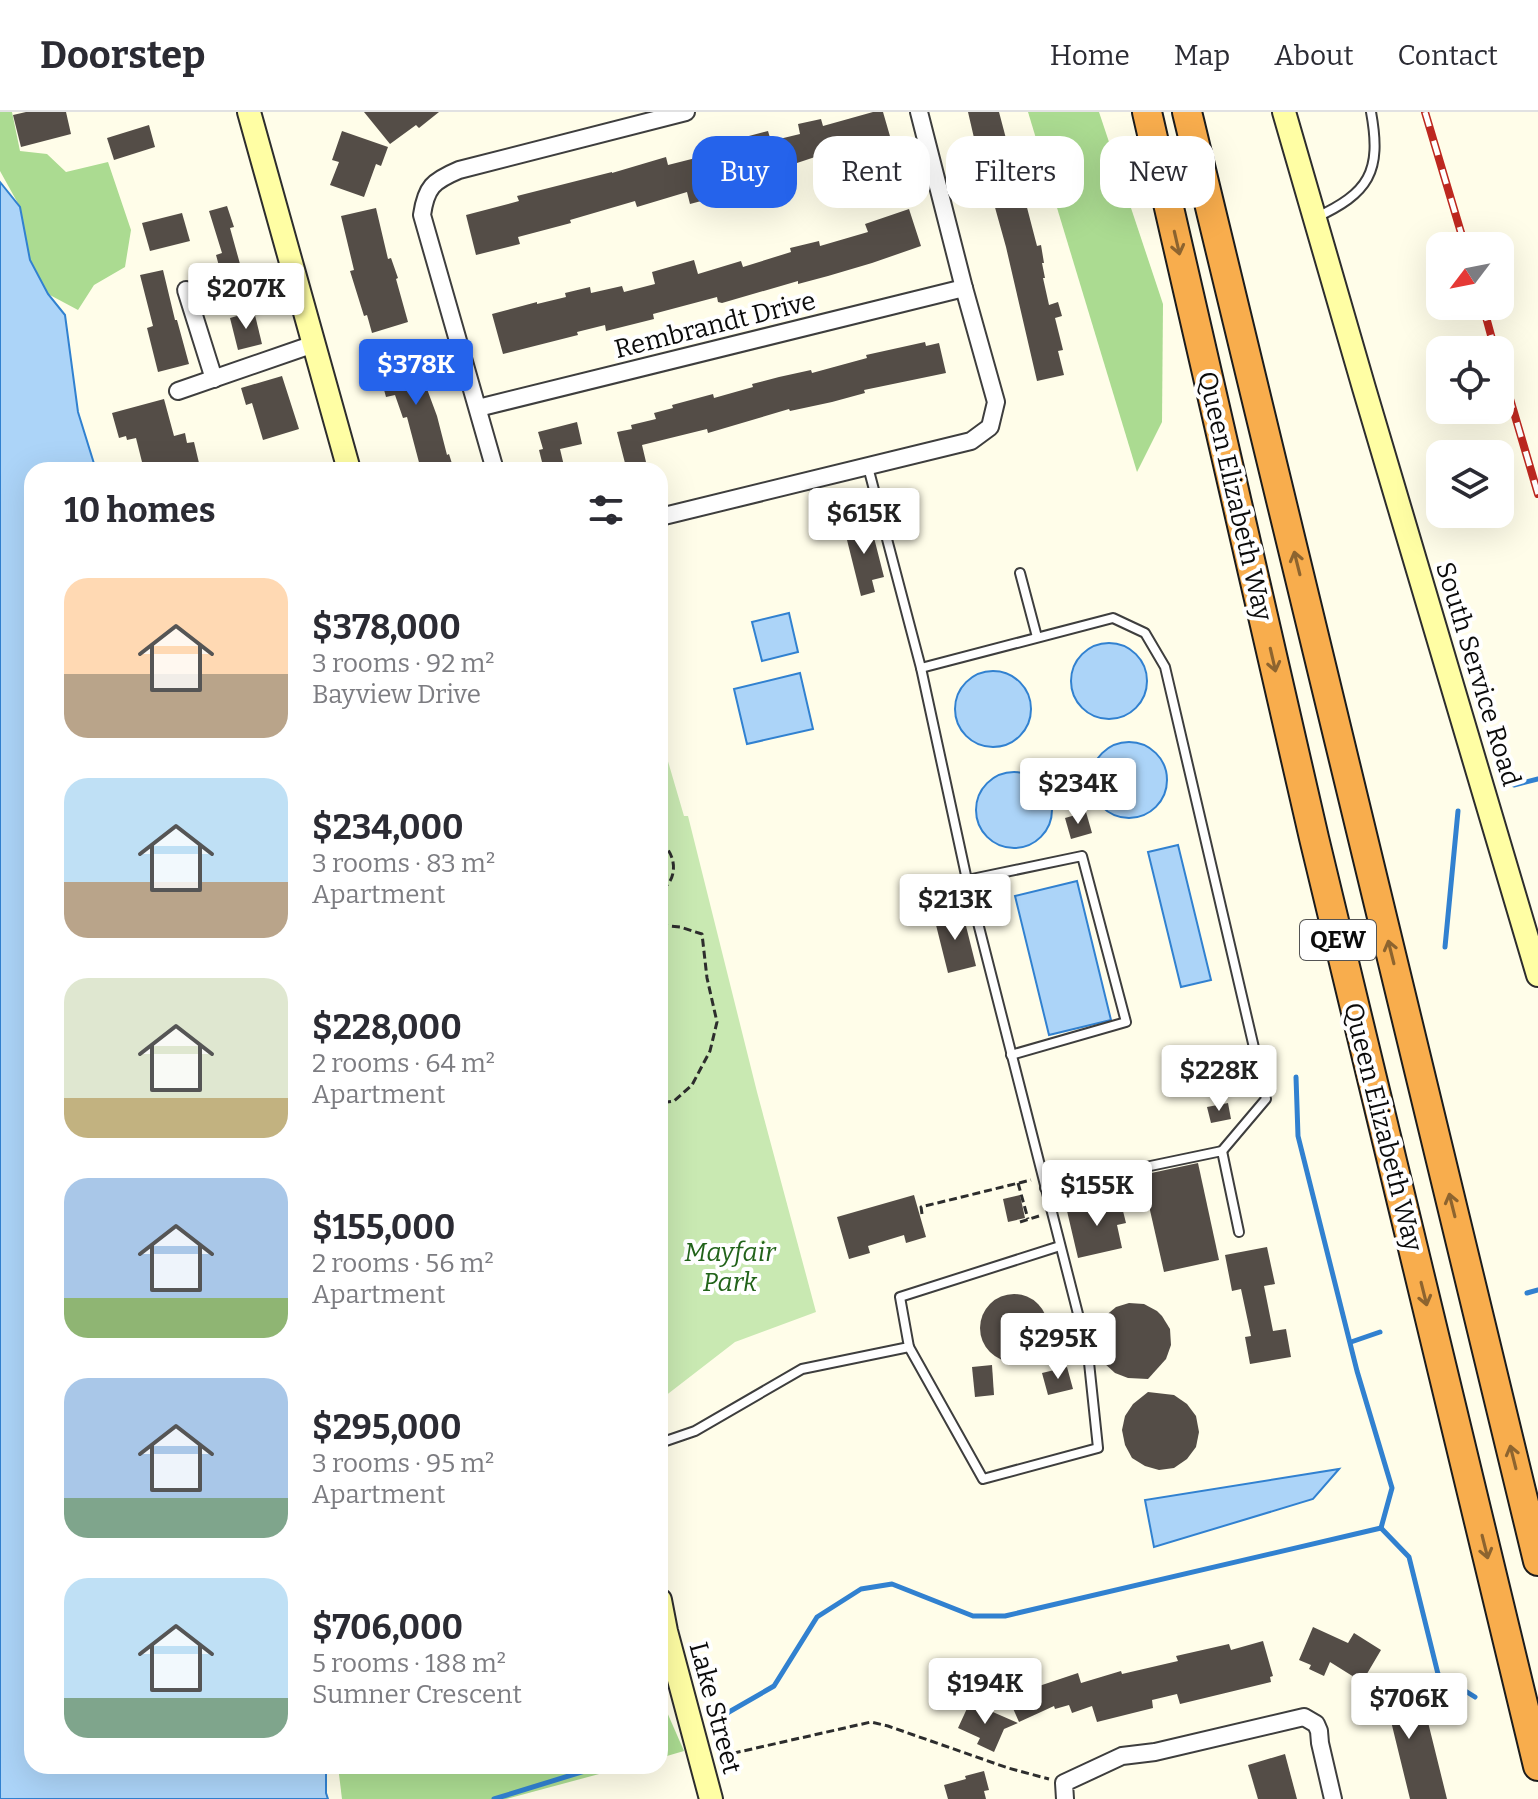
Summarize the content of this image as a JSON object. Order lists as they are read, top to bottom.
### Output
{
  "streets": {
    "highway": ["Queen Elizabeth Way", "QEW"],
    "street": ["Rembrandt Drive", "South Service Road", "Lake Street"]
  },
  "parks": ["Mayfair Park"],
  "north": "bottom left",
  "page": {
    "header": "Doorstep",
    "nav": [
      "Home",
      "Map",
      "About",
      "Contact"
    ],
    "chip": [
      "Buy",
      "Rent",
      "Filters",
      "New"
    ],
    "price": [
      "$207K",
      "$378K",
      "$615K",
      "$234K",
      "$213K",
      "$228K",
      "$155K",
      "$295K",
      "$194K",
      "$706K"
    ],
    "heading": "10 homes",
    "list": [
      {
        "name": "$378,000",
        "note": "3 rooms · 92 m² · Bayview Drive"
      },
      {
        "name": "$234,000",
        "note": "3 rooms · 83 m² · Apartment"
      },
      {
        "name": "$228,000",
        "note": "2 rooms · 64 m² · Apartment"
      },
      {
        "name": "$155,000",
        "note": "2 rooms · 56 m² · Apartment"
      },
      {
        "name": "$295,000",
        "note": "3 rooms · 95 m² · Apartment"
      },
      {
        "name": "$706,000",
        "note": "5 rooms · 188 m² · Sumner Crescent"
      }
    ]
  }
}
